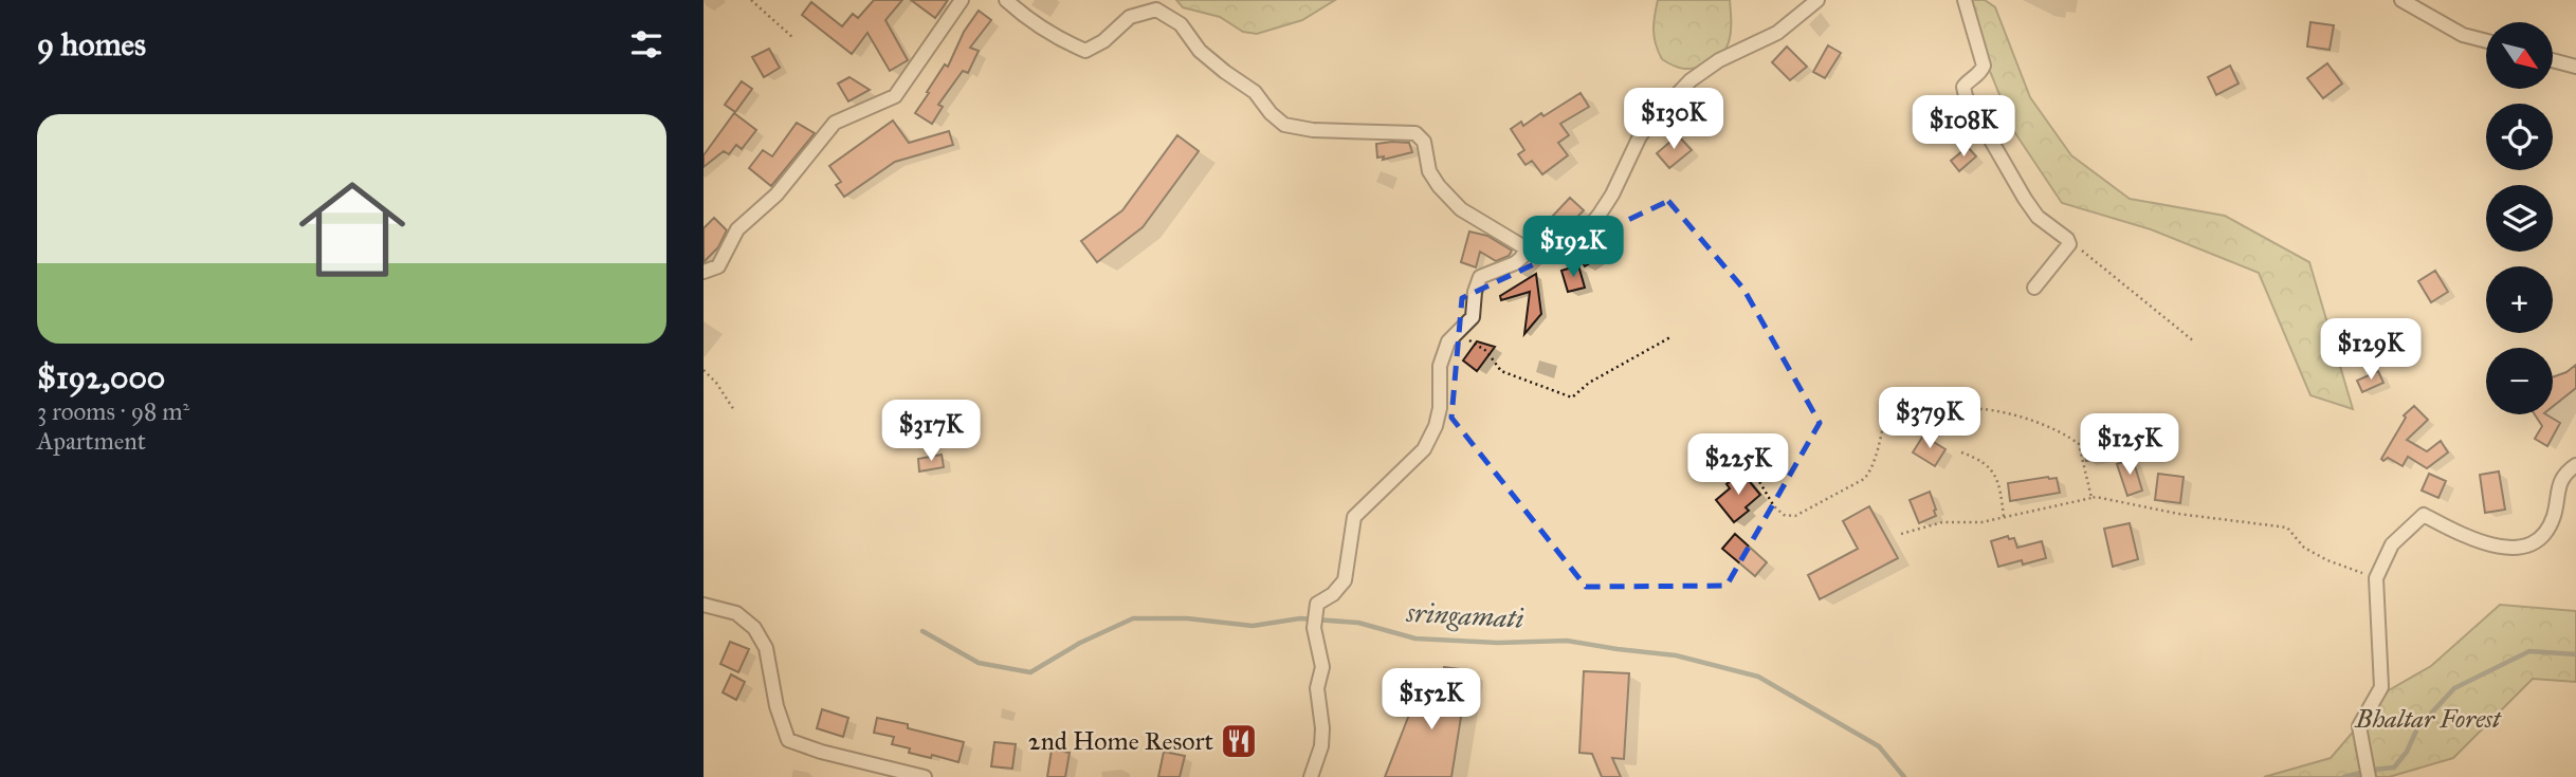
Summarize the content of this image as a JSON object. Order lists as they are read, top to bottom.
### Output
{
  "water": ["sringamati"],
  "parks": ["Bhaltar Forest"],
  "places": {
    "restaurant": ["2nd Home Resort"]
  },
  "north": "bottom right",
  "page": {
    "heading": "9 homes",
    "map_buttons": ["+", "−"],
    "price": [
      "$130K",
      "$108K",
      "$192K",
      "$129K",
      "$379K",
      "$317K",
      "$125K",
      "$225K",
      "$152K"
    ],
    "list": [
      {
        "name": "$192,000",
        "note": "3 rooms · 98 m² · Apartment"
      }
    ]
  }
}
